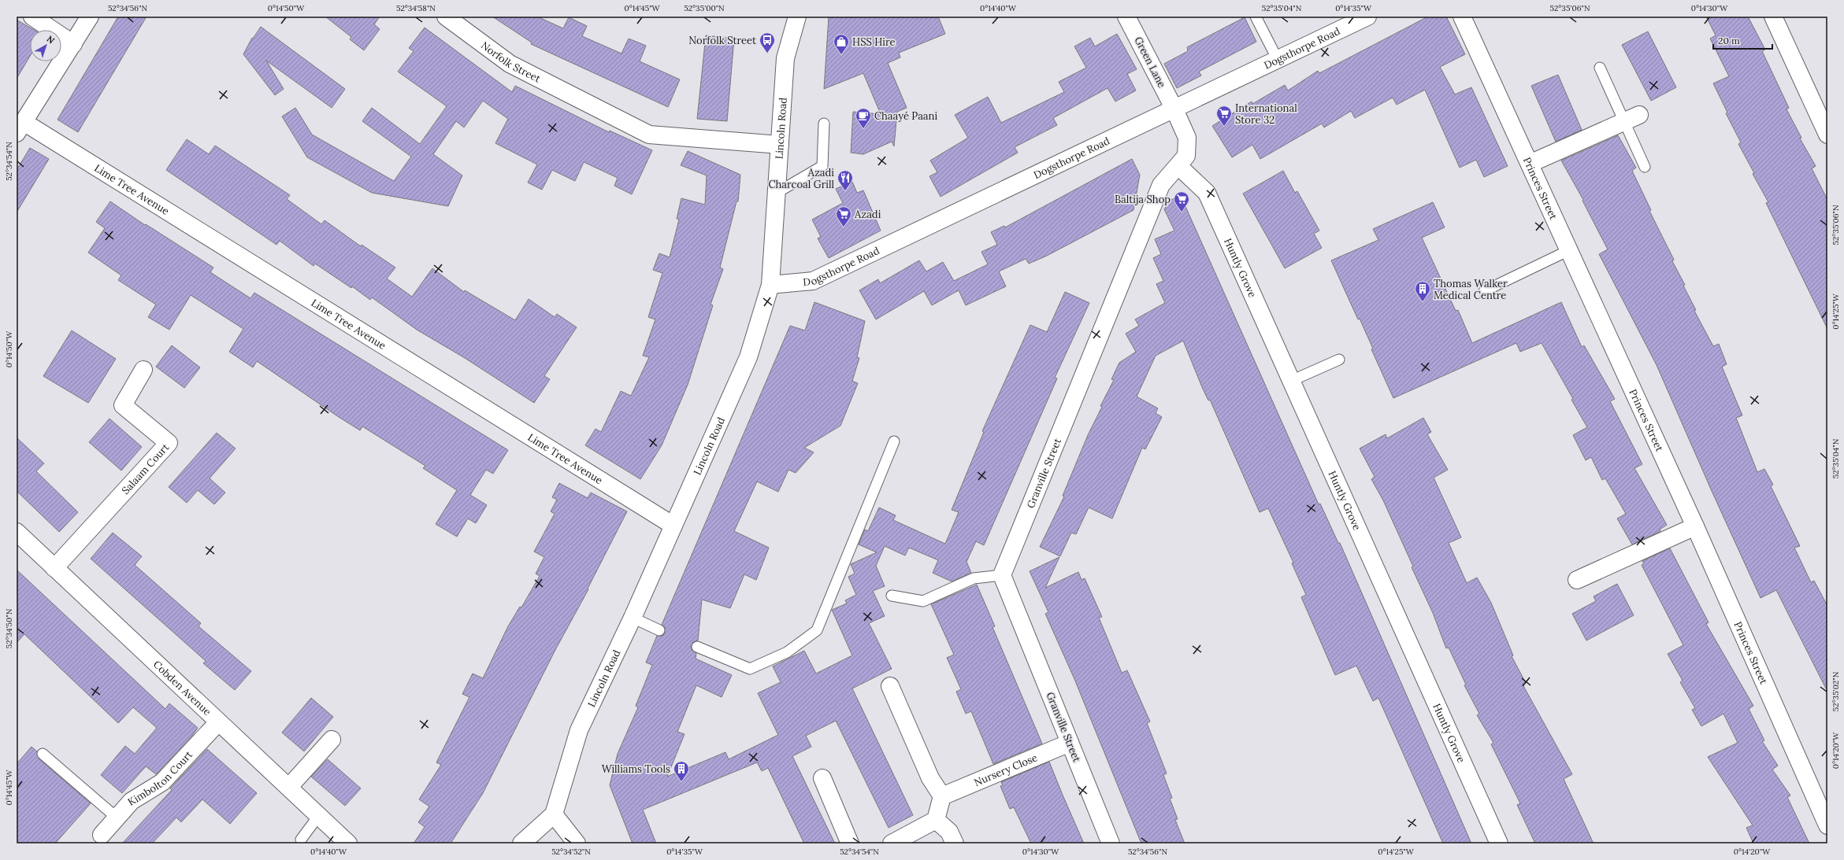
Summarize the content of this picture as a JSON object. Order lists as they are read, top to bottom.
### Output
{
  "streets": {
    "street": [
      "Dogsthorpe Road",
      "Norfolk Street",
      "Green Lane",
      "Lincoln Road",
      "Princes Street",
      "Lime Tree Avenue",
      "Huntly Grove",
      "Salaam Court",
      "Granville Street",
      "Cobden Avenue",
      "Nursery Close",
      "Kimbolton Court"
    ]
  },
  "crossings": [
    ["Dogsthorpe Road", "Green Lane"],
    ["Dogsthorpe Road", "Lincoln Road"],
    ["Dogsthorpe Road", "Granville Street"],
    ["Norfolk Street", "Lincoln Road"],
    ["Green Lane", "Granville Street"],
    ["Lincoln Road", "Lime Tree Avenue"],
    ["Huntly Grove", "Granville Street"],
    ["Salaam Court", "Cobden Avenue"],
    ["Granville Street", "Nursery Close"],
    ["Cobden Avenue", "Kimbolton Court"]
  ],
  "places": {
    "bus stop": ["Norfolk Street"],
    "shop": ["HSS Hire"],
    "supermarket": ["International Store 32", "Baltija Shop", "Azadi"],
    "cafe": ["Chaayé Paani"],
    "restaurant": ["Azadi Charcoal Grill"],
    "building": ["Thomas Walker Medical Centre", "Williams Tools"]
  },
  "scale_bar": "20 m",
  "north": "top right",
  "coordinates": [
    "52°34'56\"N",
    "0°14'50\"W",
    "52°34'58\"N",
    "0°14'45\"W",
    "52°35'00\"N",
    "0°14'40\"W",
    "52°35'04\"N",
    "0°14'35\"W",
    "52°35'06\"N",
    "0°14'30\"W",
    "52°34'54\"N",
    "0°14'25\"W",
    "52°34'50\"N",
    "52°35'02\"N",
    "0°14'20\"W",
    "52°34'52\"N"
  ]
}
